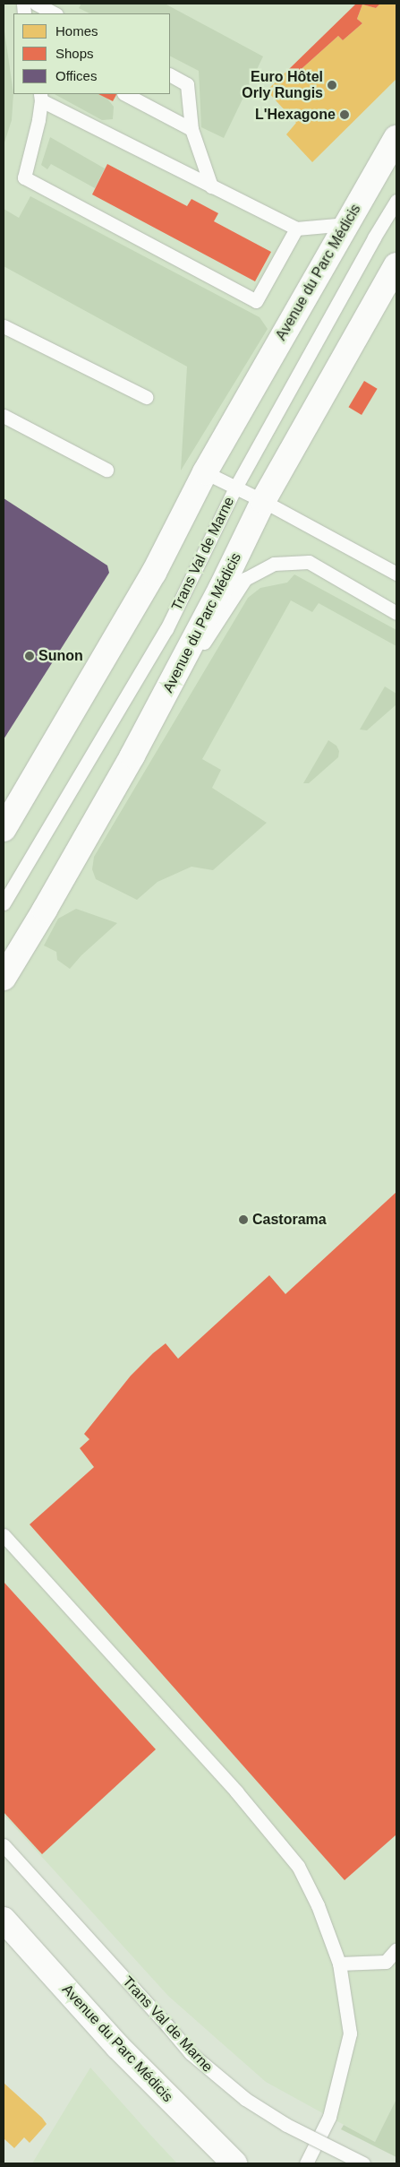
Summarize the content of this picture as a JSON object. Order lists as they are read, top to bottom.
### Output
{
  "streets": {
    "street": ["Avenue du Parc Médicis"],
    "lane": ["Trans Val de Marne"]
  },
  "places": [
    "Euro Hôtel Orly Rungis",
    "L'Hexagone",
    "Sunon",
    "Castorama"
  ],
  "legend": ["Homes", "Shops", "Offices"]
}
